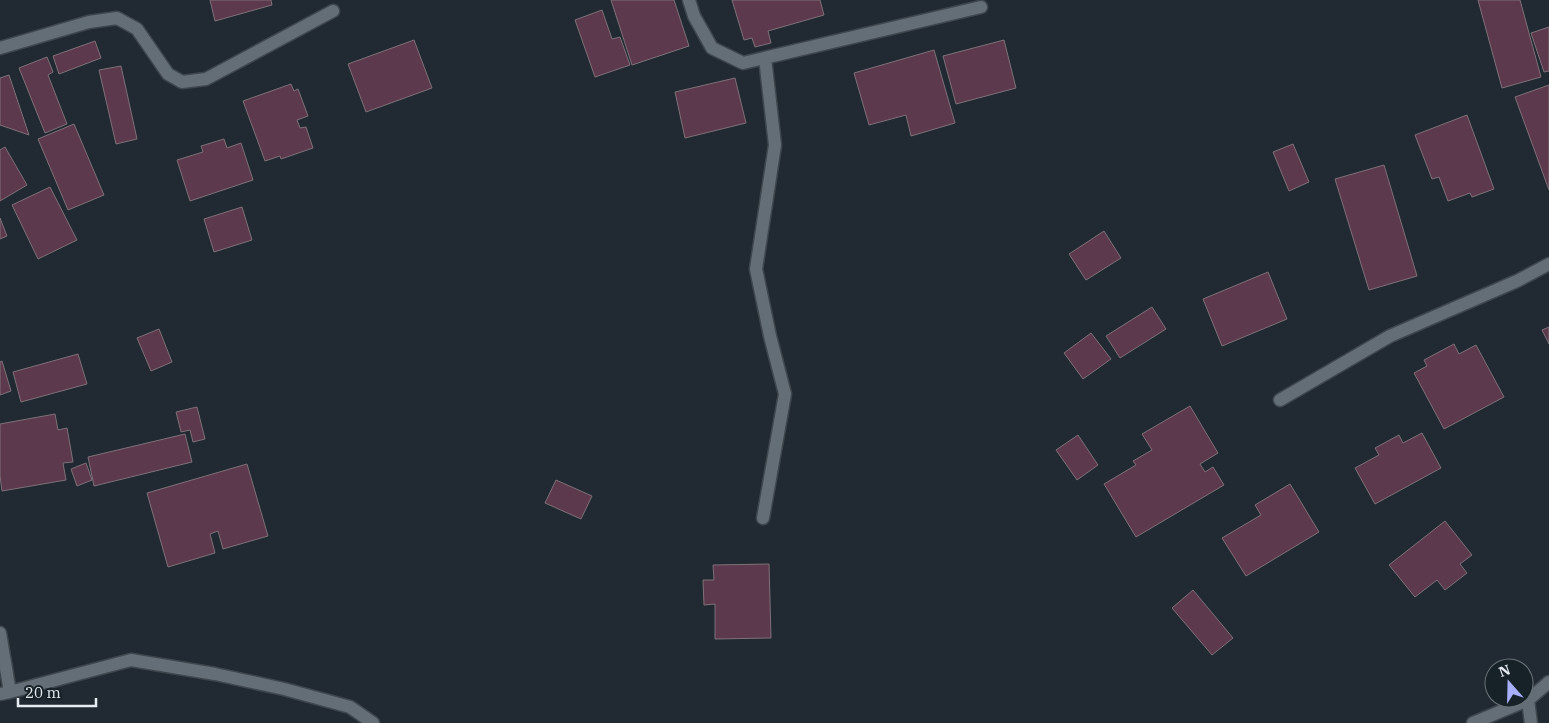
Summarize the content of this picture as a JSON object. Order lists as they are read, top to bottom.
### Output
{
  "scale_bar": "20 m",
  "north": "top"
}
